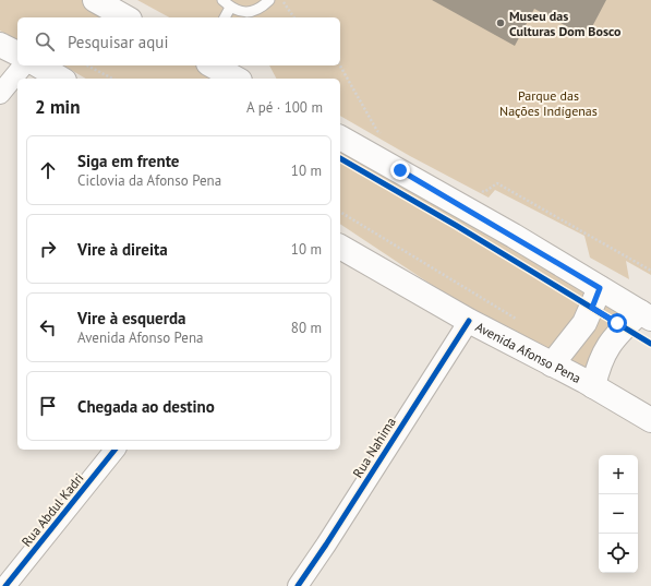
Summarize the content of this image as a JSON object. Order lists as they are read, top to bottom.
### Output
{
  "streets": {
    "main road": ["Avenida Afonso Pena"],
    "street": ["Rua Nahima", "Rua Abdul Kadri"]
  },
  "crossings": [
    ["Avenida Afonso Pena", "Rua Nahima"]
  ],
  "parks": ["Parque das Nações Indígenas"],
  "places": ["Museu das Culturas Dom Bosco"],
  "page": {
    "search": "Pesquisar aqui",
    "heading": ["2 min", "A pé · 100 m"],
    "list": [
      ["Siga em frente", "Ciclovia da Afonso Pena", "10 m"],
      ["Vire à direita", "10 m"],
      ["Vire à esquerda", "Avenida Afonso Pena", "80 m"],
      "Chegada ao destino"
    ],
    "map_buttons": ["+", "−"]
  }
}
